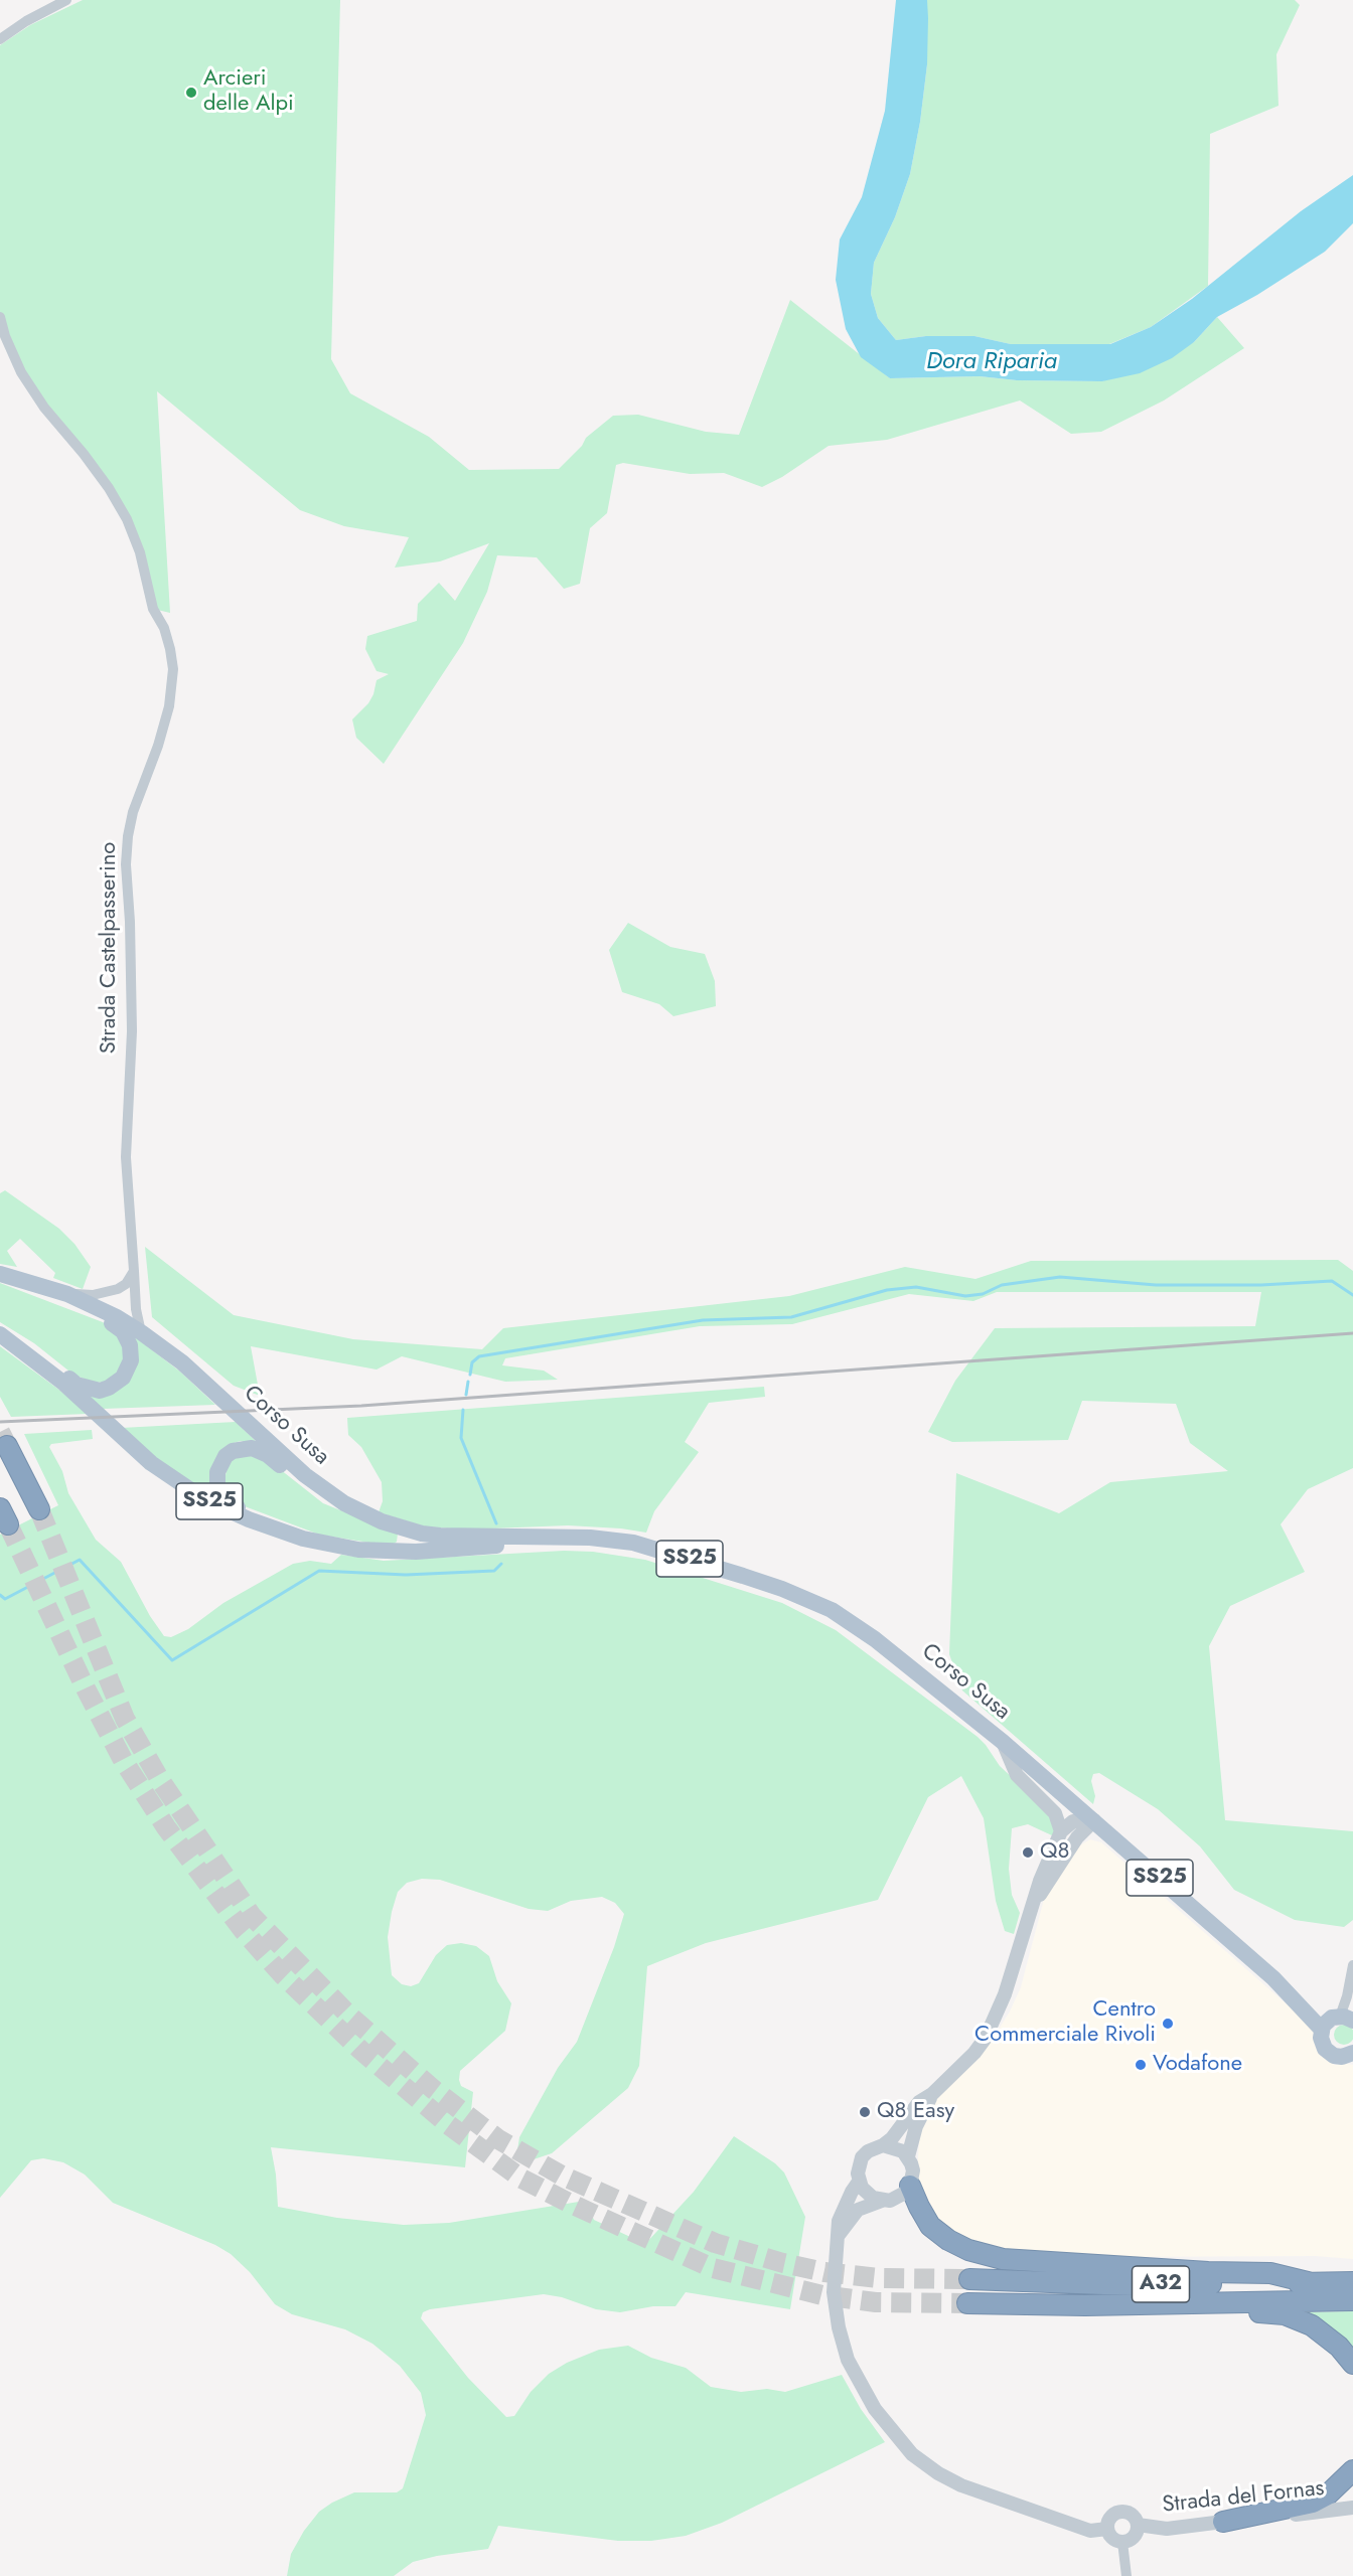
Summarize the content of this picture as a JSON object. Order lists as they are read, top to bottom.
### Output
{
  "streets": {
    "highway": ["A32"],
    "main road": ["Corso Susa", "SS25"],
    "street": ["Strada Castelpasserino", "Strada del Fornas"]
  },
  "crossings": [
    ["Strada Castelpasserino", "Corso Susa"]
  ],
  "water": ["Dora Riparia"],
  "places": [
    "Arcieri delle Alpi",
    "Q8",
    "Centro Commerciale Rivoli",
    "Vodafone",
    "Q8 Easy"
  ]
}
